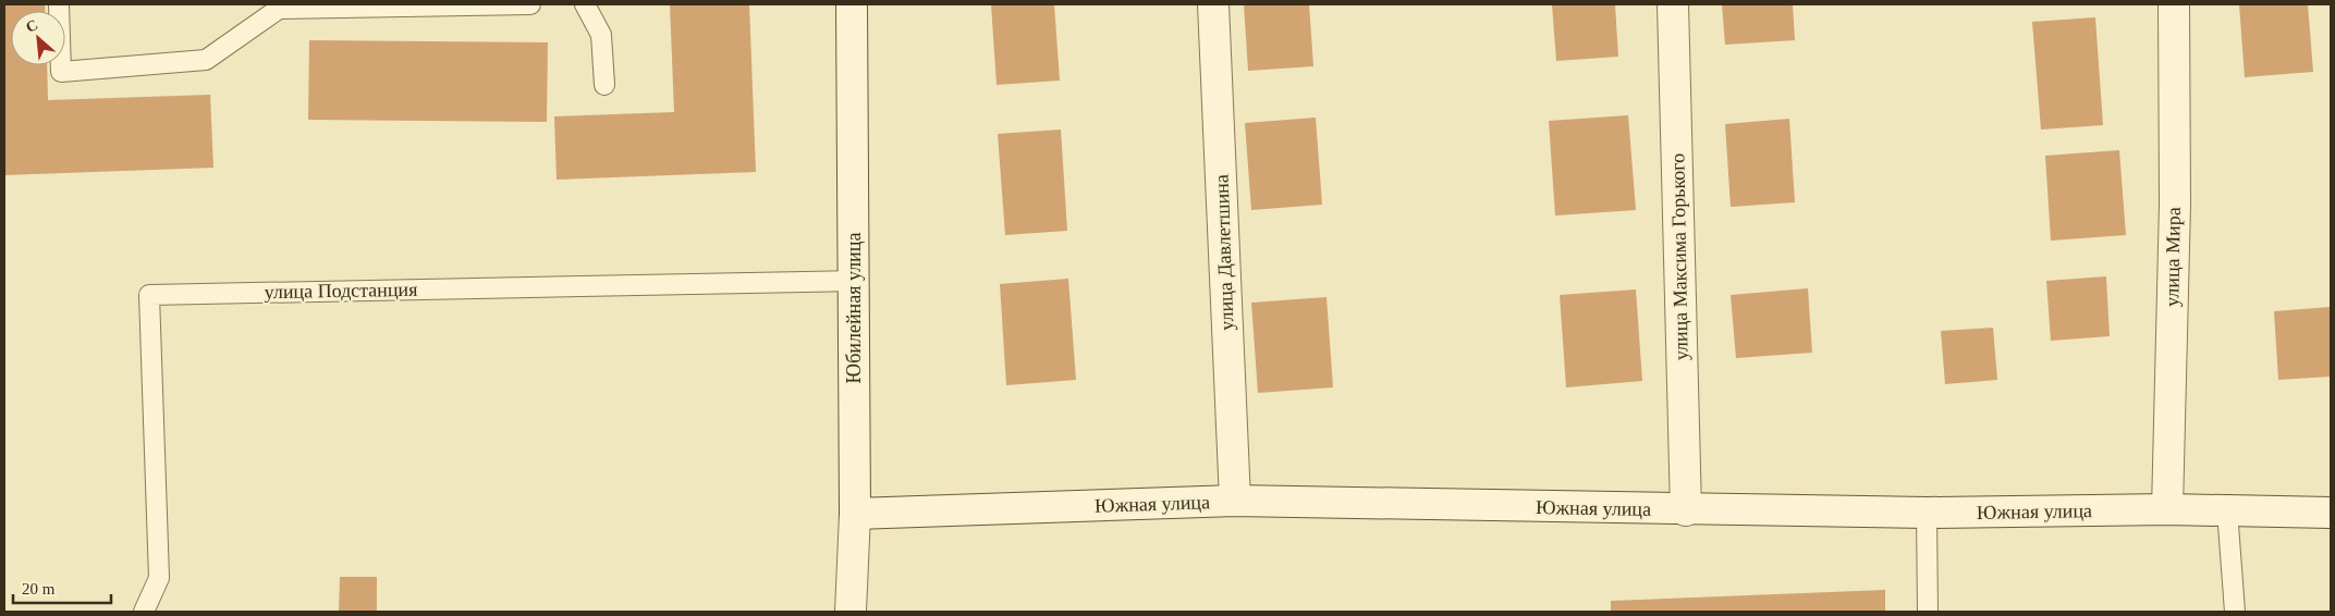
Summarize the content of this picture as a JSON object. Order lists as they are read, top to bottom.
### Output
{
  "streets": {
    "street": [
      "улица Давлетшина",
      "улица Максима Горького",
      "улица Мира",
      "Юбилейная улица",
      "Южная улица"
    ],
    "lane": ["улица Подстанция"]
  },
  "crossings": [
    ["улица Давлетшина", "Южная улица"],
    ["улица Максима Горького", "Южная улица"],
    ["улица Мира", "Южная улица"],
    ["улица Подстанция", "Юбилейная улица"],
    ["Юбилейная улица", "Южная улица"]
  ],
  "scale_bar": "20 m",
  "north": "top left"
}
